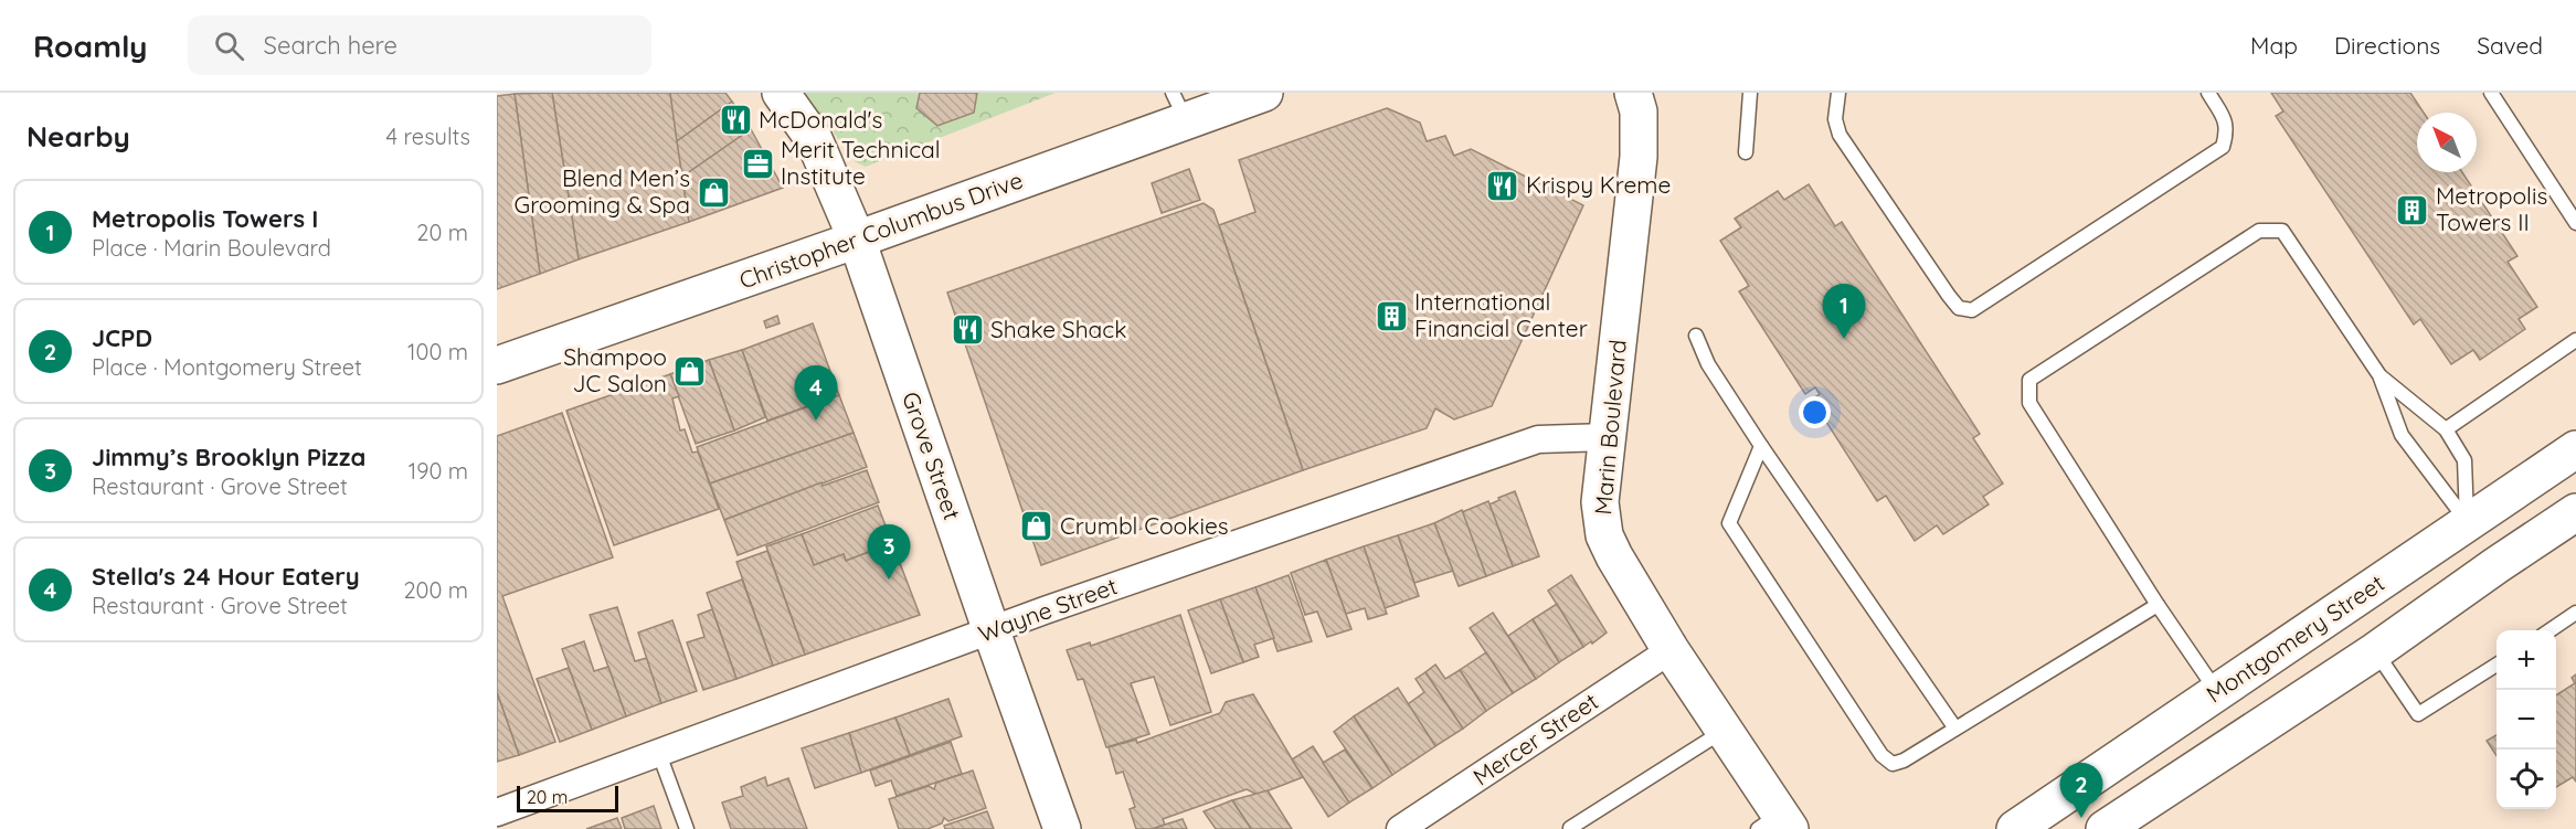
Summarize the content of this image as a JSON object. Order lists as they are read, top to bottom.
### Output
{
  "streets": {
    "street": [
      "Christopher Columbus Drive",
      "Marin Boulevard",
      "Grove Street",
      "Wayne Street",
      "Montgomery Street",
      "Mercer Street"
    ]
  },
  "crossings": [
    ["Christopher Columbus Drive", "Grove Street"],
    ["Marin Boulevard", "Wayne Street"],
    ["Marin Boulevard", "Mercer Street"],
    ["Grove Street", "Wayne Street"]
  ],
  "places": {
    "restaurant": ["McDonald's", "Krispy Kreme", "Shake Shack"],
    "office": ["Merit Technical Institute"],
    "shop": ["Blend Men’s Grooming & Spa", "Shampoo JC Salon", "Crumbl Cookies"],
    "building": ["Metropolis Towers II", "International Financial Center"]
  },
  "scale_bar": "20 m",
  "north": "top left",
  "page": {
    "header": "Roamly",
    "search": "Search here",
    "nav": ["Map", "Directions", "Saved"],
    "heading": ["Nearby", "4 results"],
    "list": [
      {
        "mark": "1",
        "name": "Metropolis Towers I",
        "note": "Place · Marin Boulevard",
        "value": "20 m"
      },
      {
        "mark": "2",
        "name": "JCPD",
        "note": "Place · Montgomery Street",
        "value": "100 m"
      },
      {
        "mark": "3",
        "name": "Jimmy’s Brooklyn Pizza",
        "note": "Restaurant · Grove Street",
        "value": "190 m"
      },
      {
        "mark": "4",
        "name": "Stella's 24 Hour Eatery",
        "note": "Restaurant · Grove Street",
        "value": "200 m"
      }
    ],
    "pins": [
      "1",
      "4",
      "3",
      "2"
    ],
    "map_buttons": ["+", "−"],
    "scale": "20 m"
  }
}
